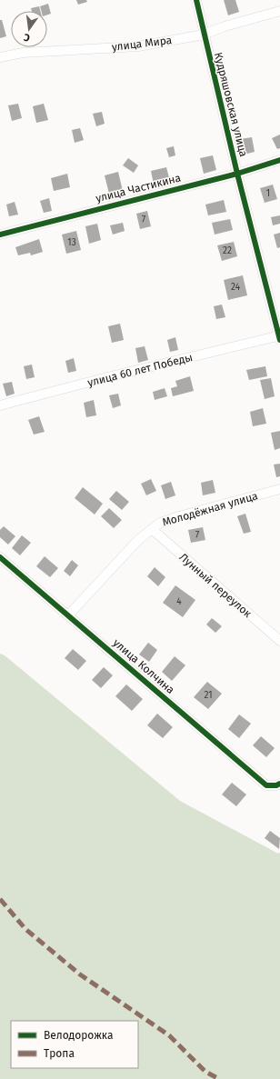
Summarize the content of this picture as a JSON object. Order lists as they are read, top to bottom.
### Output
{
  "streets": {
    "street": [
      "улица Мира",
      "Кудряшовская улица",
      "улица Частикина",
      "улица 60 лет Победы",
      "Молодёжная улица",
      "Лунный переулок",
      "улица Колчина"
    ]
  },
  "crossings": [
    ["улица Мира", "Кудряшовская улица"],
    ["Кудряшовская улица", "улица Частикина"],
    ["Кудряшовская улица", "улица 60 лет Победы"],
    ["Молодёжная улица", "Лунный переулок"],
    ["Молодёжная улица", "улица Колчина"]
  ],
  "house_numbers": [
    "1",
    "7",
    "13",
    "22",
    "24",
    "7",
    "4",
    "21"
  ],
  "legend": ["Велодорожка", "Тропа"],
  "north": "bottom"
}
